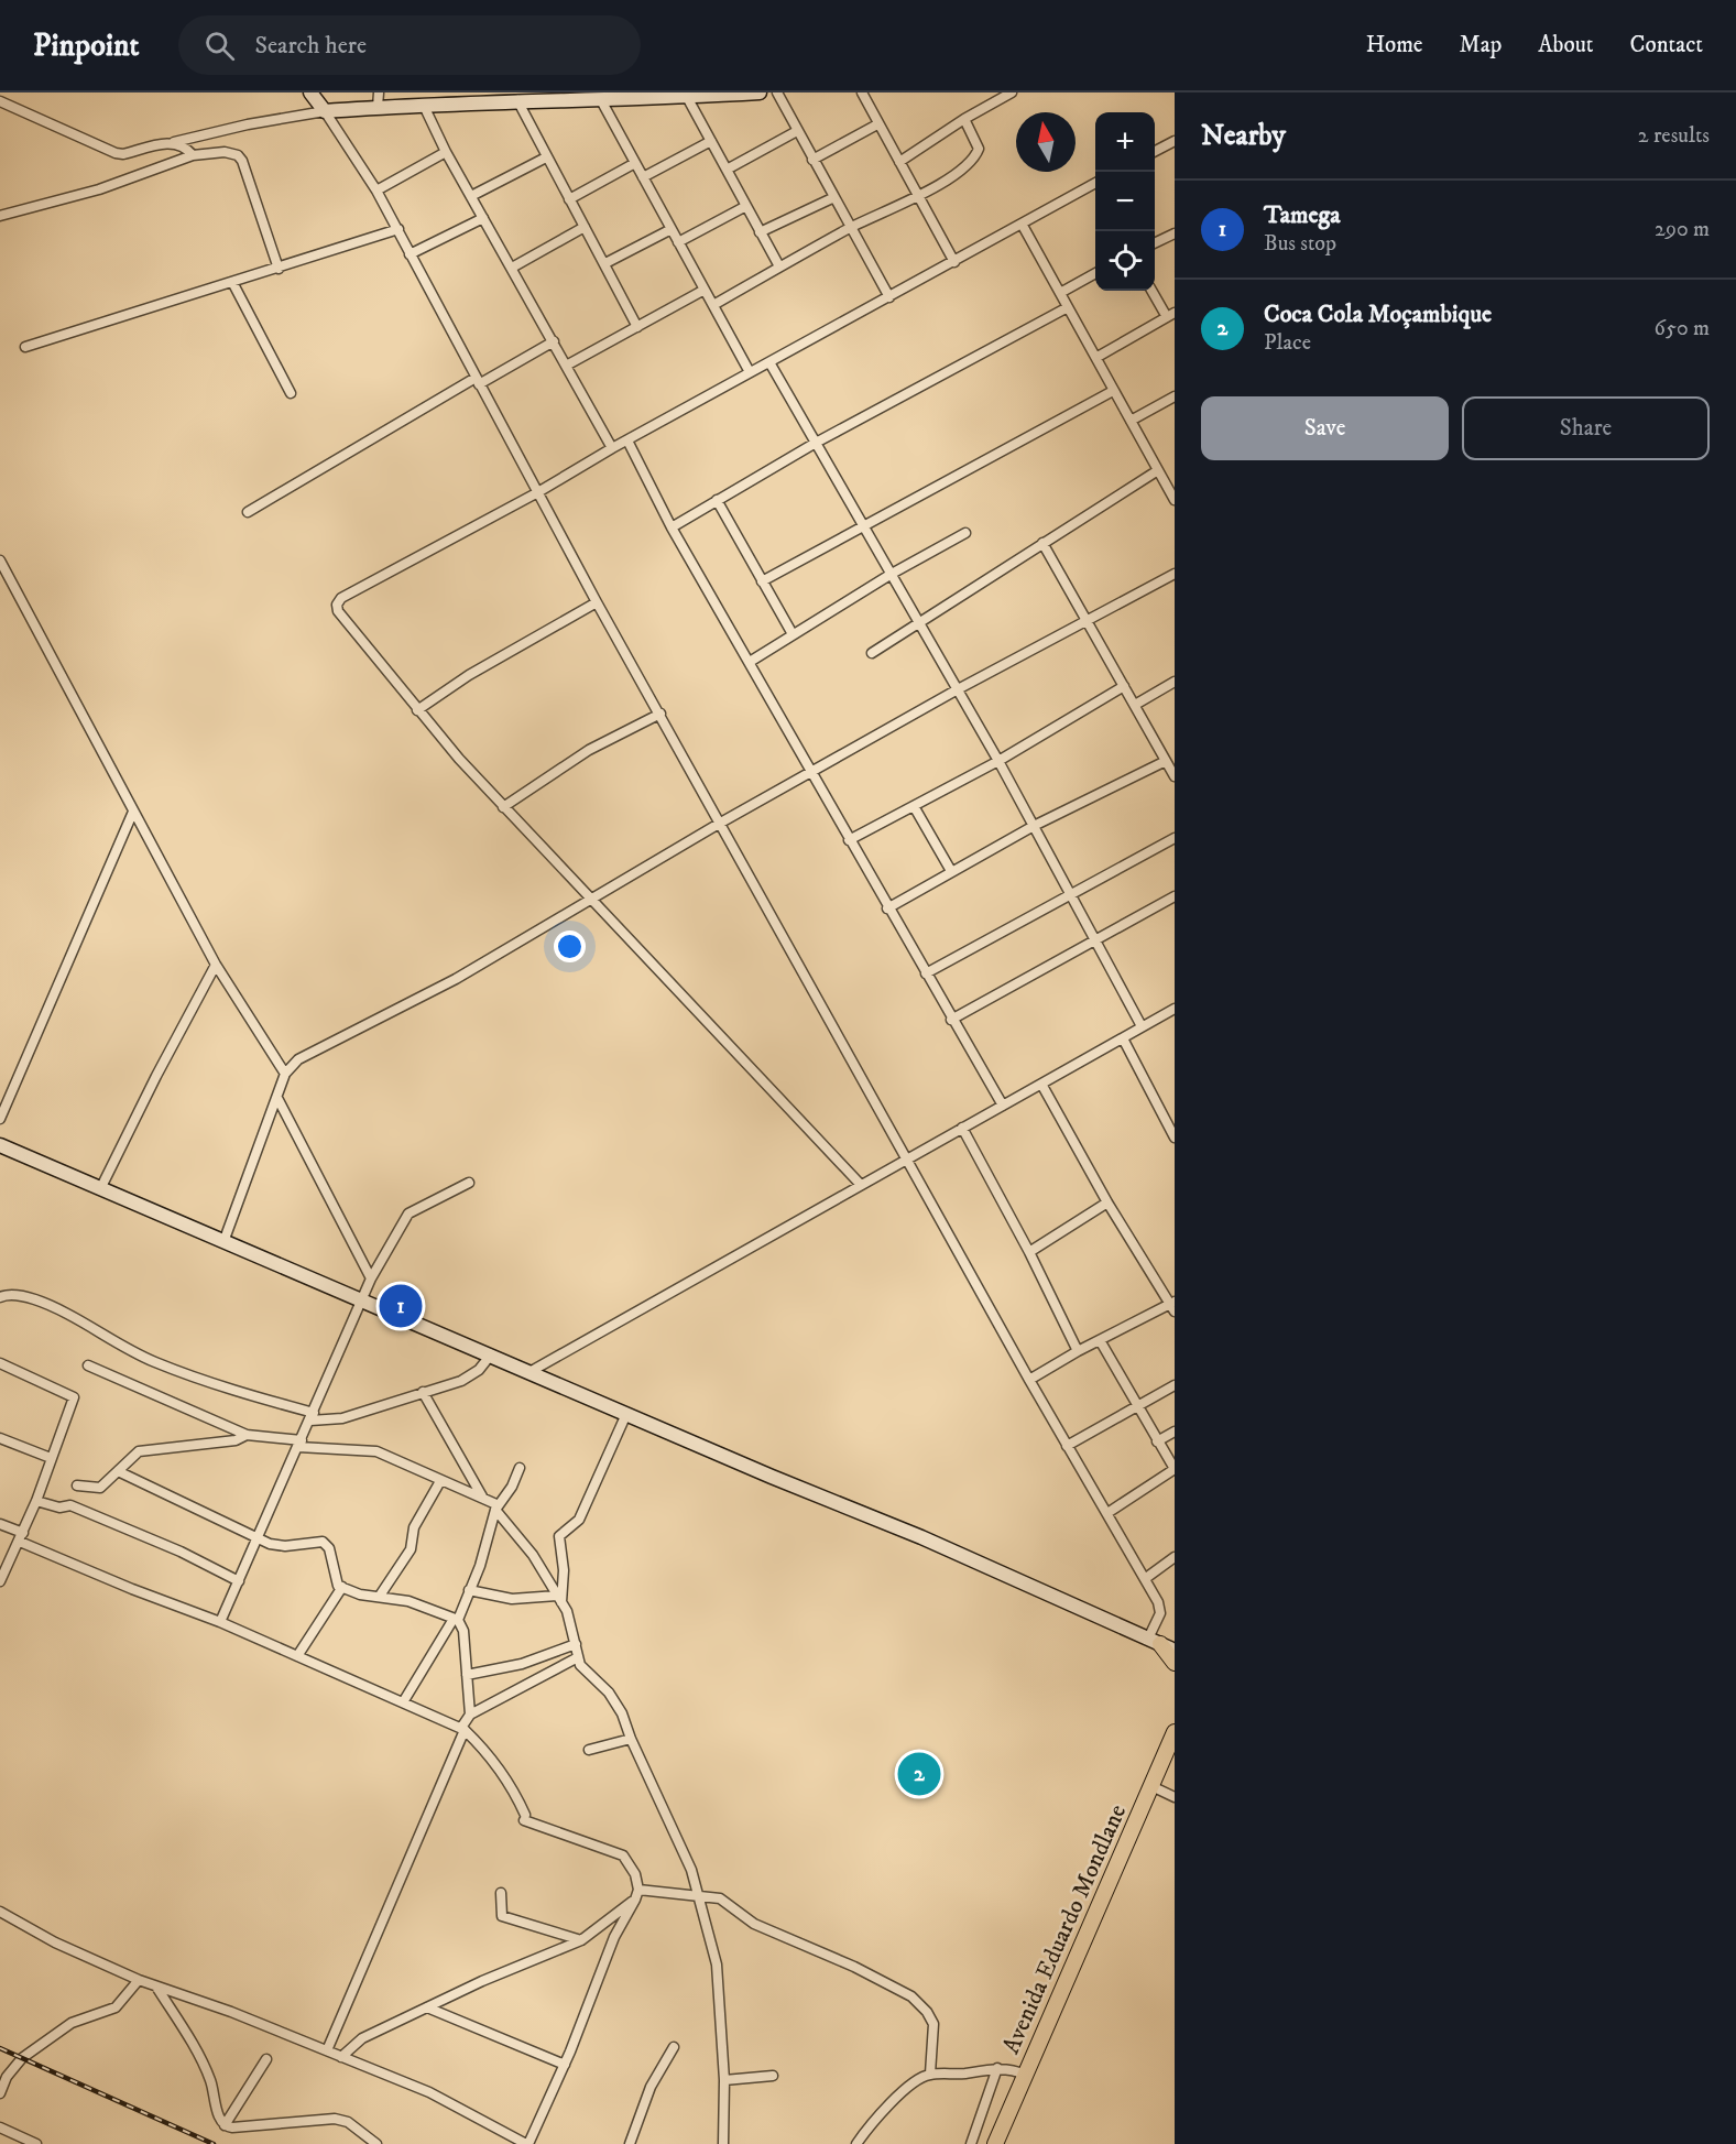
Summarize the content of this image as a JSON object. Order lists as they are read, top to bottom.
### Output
{
  "streets": {
    "main road": ["Avenida Eduardo Mondlane"]
  },
  "north": "top",
  "page": {
    "header": "Pinpoint",
    "search": "Search here",
    "nav": [
      "Home",
      "Map",
      "About",
      "Contact"
    ],
    "heading": ["Nearby", "2 results"],
    "map_buttons": ["+", "−"],
    "list": [
      {
        "mark": "1",
        "name": "Tamega",
        "note": "Bus stop",
        "value": "290 m"
      },
      {
        "mark": "2",
        "name": "Coca Cola Moçambique",
        "note": "Place",
        "value": "650 m"
      }
    ],
    "buttons": ["Save", "Share"],
    "pins": ["1", "2"]
  }
}
